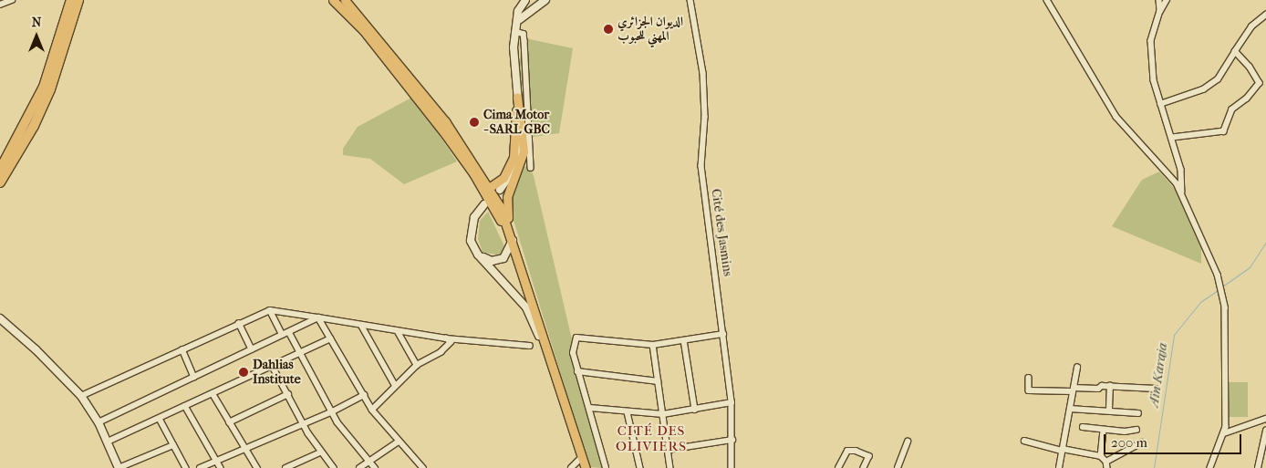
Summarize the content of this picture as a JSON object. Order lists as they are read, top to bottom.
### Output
{
  "streets": {
    "street": ["Cité des Jasmins"]
  },
  "districts": ["CITÉ DES OLIVIERS"],
  "water": ["Aïn Karaja"],
  "places": ["الديوان الجزائري المهني للحبوب", "Cima Motor - SARL GBC", "Dahlias Institute"],
  "scale_bar": "200 m",
  "north": "top"
}
